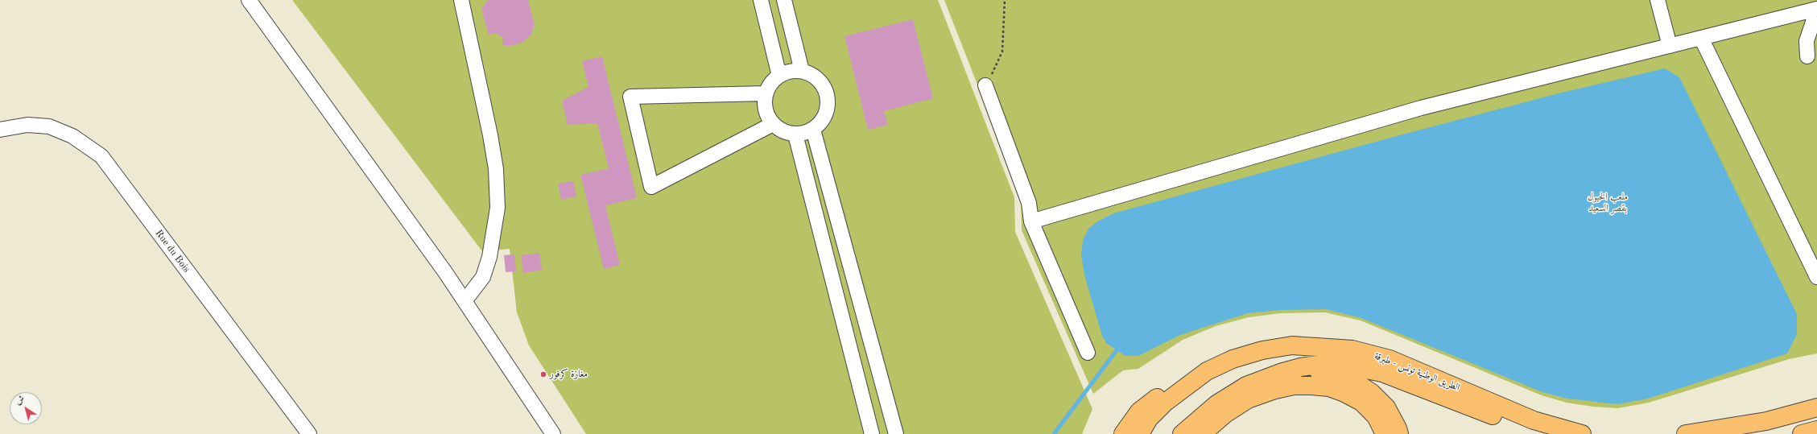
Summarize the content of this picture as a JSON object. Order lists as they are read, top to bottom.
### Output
{
  "streets": {
    "main road": ["الطريق الوطنية تونس - طبرقة"],
    "street": ["Rue du Bois"]
  },
  "parks": ["ملعب الخيول بقصر السعيد"],
  "places": ["مغازة كرفور"],
  "north": "top left"
}
